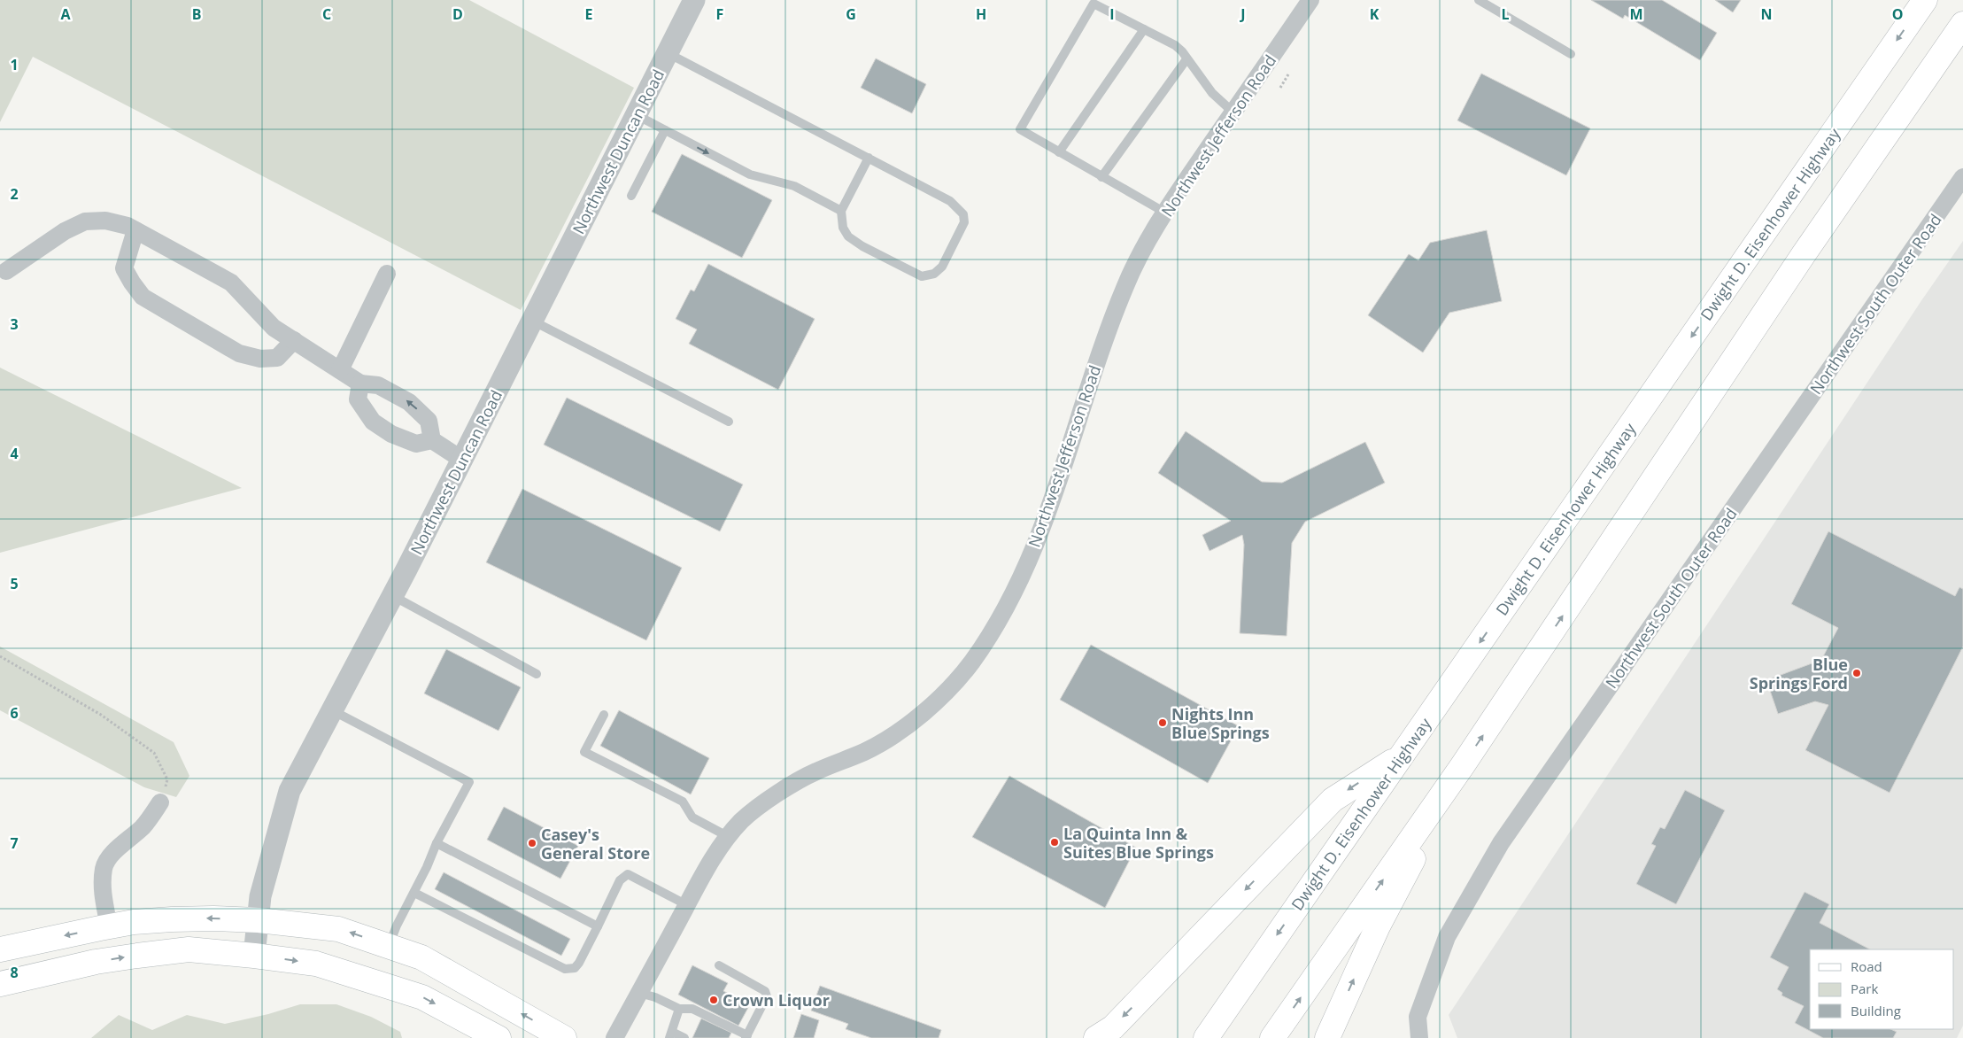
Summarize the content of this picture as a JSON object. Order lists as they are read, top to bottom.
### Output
{
  "streets": {
    "main road": ["Dwight D. Eisenhower Highway"],
    "street": ["Northwest Jefferson Road", "Northwest Duncan Road", "Northwest South Outer Road"]
  },
  "places": [
    "Blue Springs Ford",
    "Nights Inn Blue Springs",
    "La Quinta Inn & Suites Blue Springs",
    "Casey's General Store",
    "Crown Liquor"
  ],
  "legend": ["Road", "Park", "Building"],
  "grid": {
    "columns": [
      "A",
      "B",
      "C",
      "D",
      "E",
      "F",
      "G",
      "H",
      "I",
      "J",
      "K",
      "L",
      "M",
      "N",
      "O"
    ],
    "rows": [
      "1",
      "2",
      "3",
      "4",
      "5",
      "6",
      "7",
      "8"
    ]
  }
}
